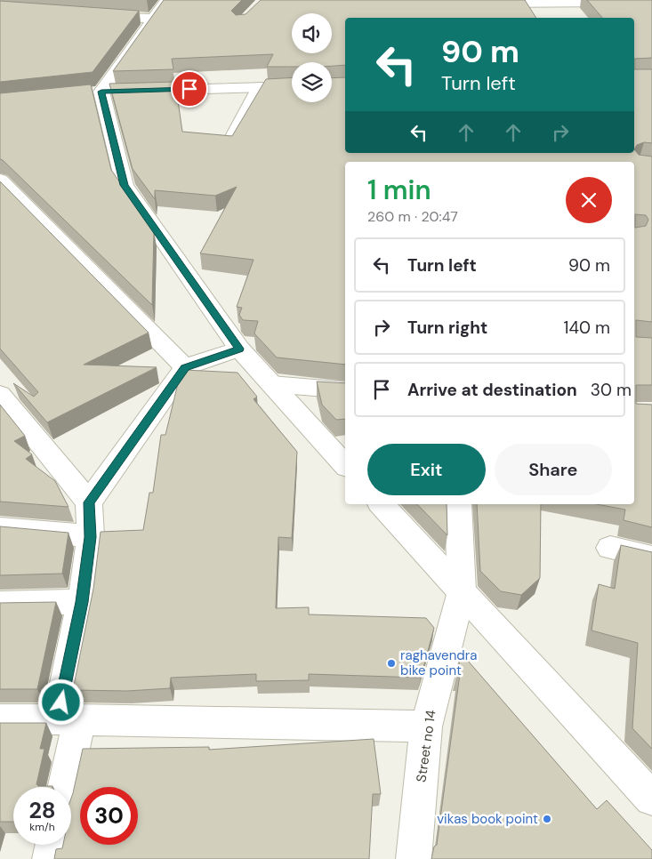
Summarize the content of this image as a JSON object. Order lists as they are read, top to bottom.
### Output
{
  "streets": {
    "street": ["Street no 14"]
  },
  "places": ["raghavendra bike point", "vikas book point"],
  "page": {
    "turn": ["90 m", "Turn left"],
    "heading": ["1 min", "260 m · 20:47"],
    "list": [
      {
        "name": "Turn left",
        "value": "90 m"
      },
      {
        "name": "Turn right",
        "value": "140 m"
      },
      {
        "name": "Arrive at destination",
        "value": "30 m"
      }
    ],
    "buttons": ["Exit", "Share"],
    "speed": "28 km/h",
    "limit": "30"
  }
}
